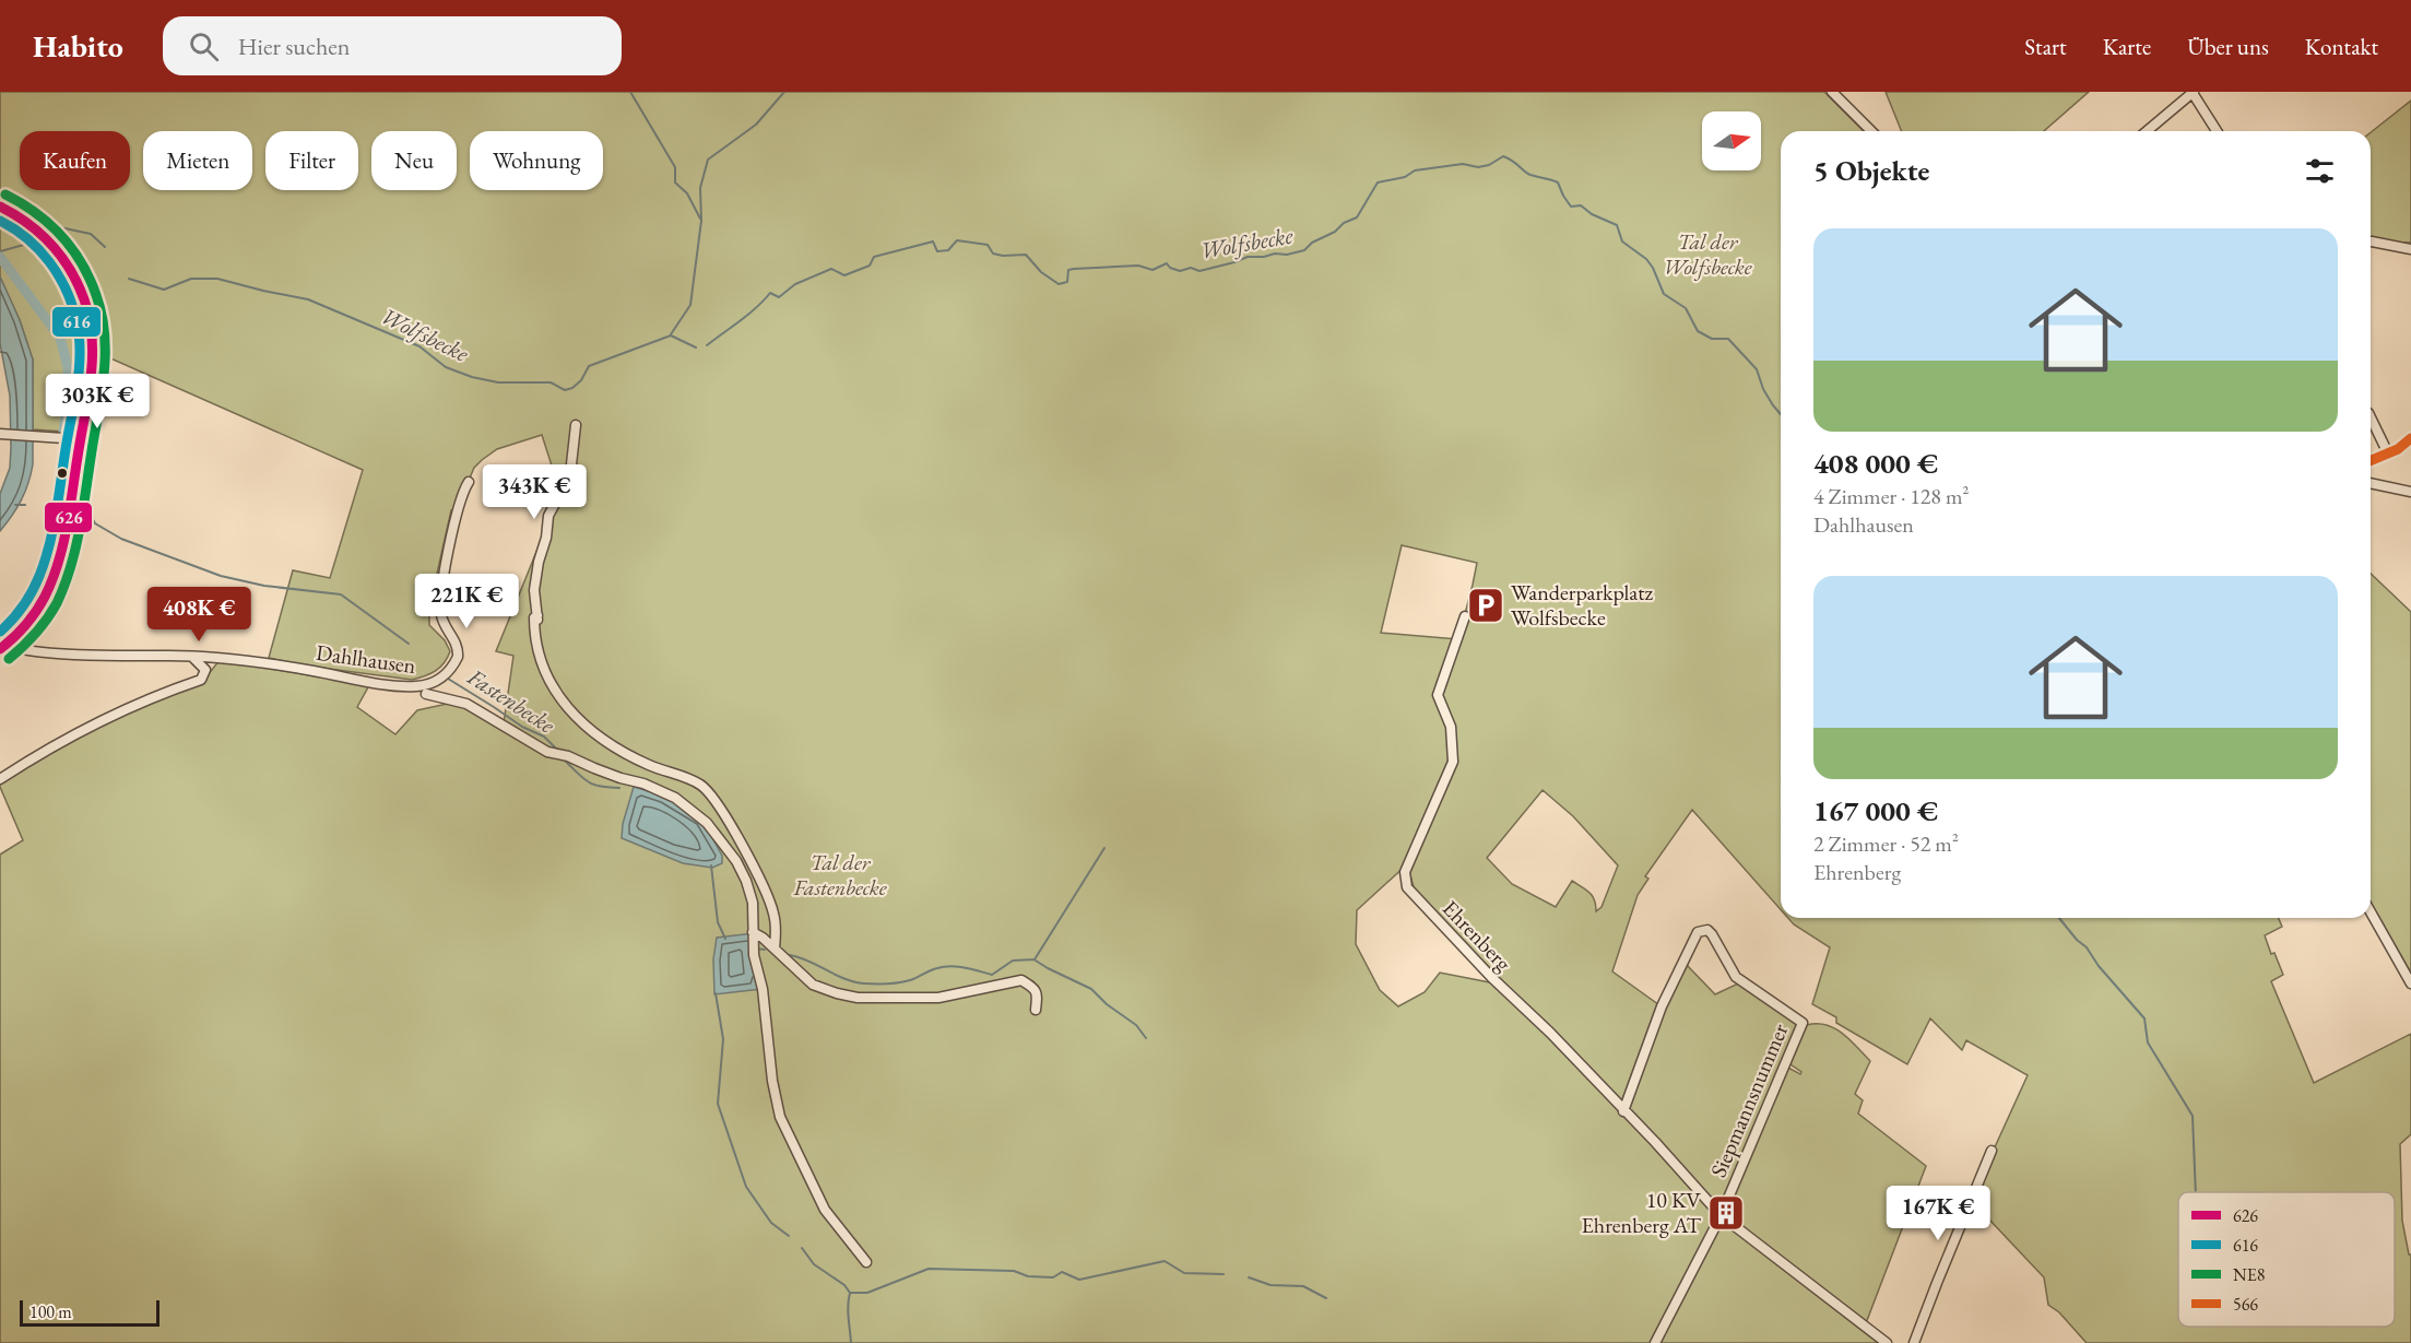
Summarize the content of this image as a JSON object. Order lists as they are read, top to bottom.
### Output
{
  "streets": {
    "street": ["Dahlhausen", "Ehrenberg", "Siepmannsnummer"]
  },
  "crossings": [
    ["Ehrenberg", "Siepmannsnummer"]
  ],
  "water": ["Wolfsbecke", "Fastenbecke"],
  "parks": ["Tal der Wolfsbecke", "Tal der Fastenbecke"],
  "places": {
    "parking": ["Wanderparkplatz Wolfsbecke"],
    "building": ["10 KV Ehrenberg AT"]
  },
  "lines": [
    "transit line NE8",
    "transit line 626",
    "transit line 616",
    "transit line 566"
  ],
  "legend": [
    "626",
    "616",
    "NE8",
    "566"
  ],
  "scale_bar": "100 m",
  "north": "right",
  "page": {
    "header": "Habito",
    "search": "Hier suchen",
    "nav": [
      "Start",
      "Karte",
      "Über uns",
      "Kontakt"
    ],
    "chip": [
      "Kaufen",
      "Mieten",
      "Filter",
      "Neu",
      "Wohnung"
    ],
    "heading": "5 Objekte",
    "list": [
      {
        "name": "408 000 €",
        "note": "4 Zimmer · 128 m² · Dahlhausen"
      },
      {
        "name": "167 000 €",
        "note": "2 Zimmer · 52 m² · Ehrenberg"
      }
    ],
    "price": [
      "303K €",
      "343K €",
      "221K €",
      "408K €",
      "167K €"
    ],
    "scale": "100 m"
  }
}
